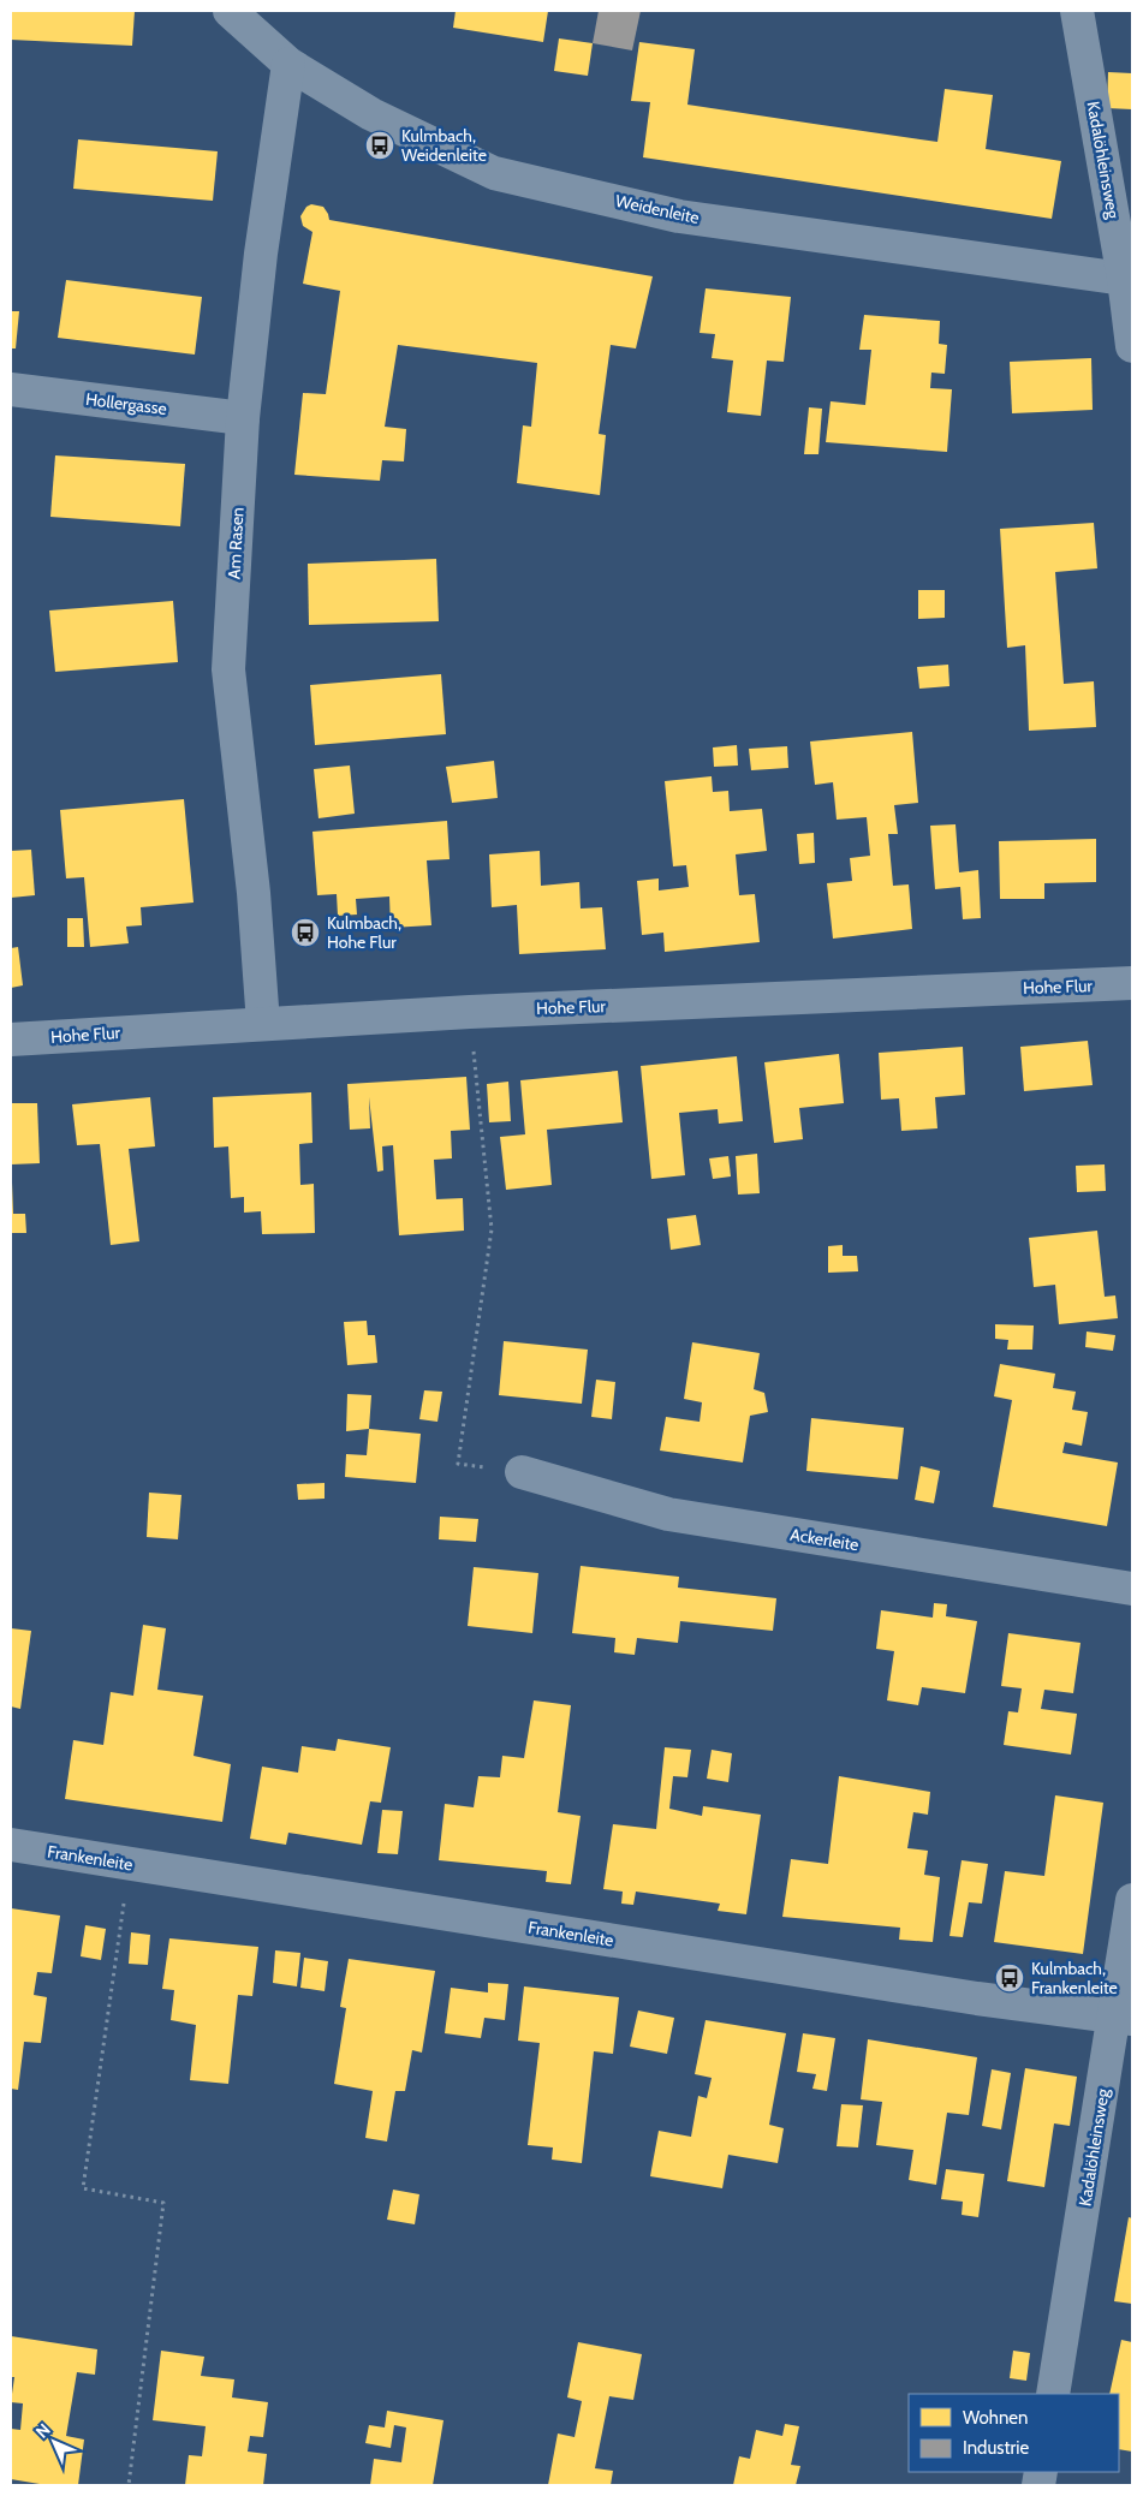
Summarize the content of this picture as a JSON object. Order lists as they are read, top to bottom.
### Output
{
  "streets": {
    "street": [
      "Kadalöhleinsweg",
      "Weidenleite",
      "Hollergasse",
      "Am Rasen",
      "Hohe Flur",
      "Ackerleite",
      "Frankenleite"
    ]
  },
  "crossings": [
    ["Kadalöhleinsweg", "Weidenleite"],
    ["Kadalöhleinsweg", "Frankenleite"],
    ["Weidenleite", "Am Rasen"],
    ["Hollergasse", "Am Rasen"],
    ["Am Rasen", "Hohe Flur"]
  ],
  "places": {
    "bus stop": ["Kulmbach, Weidenleite", "Kulmbach, Hohe Flur", "Kulmbach, Frankenleite"]
  },
  "legend": ["Wohnen", "Industrie"],
  "north": "top left"
}
